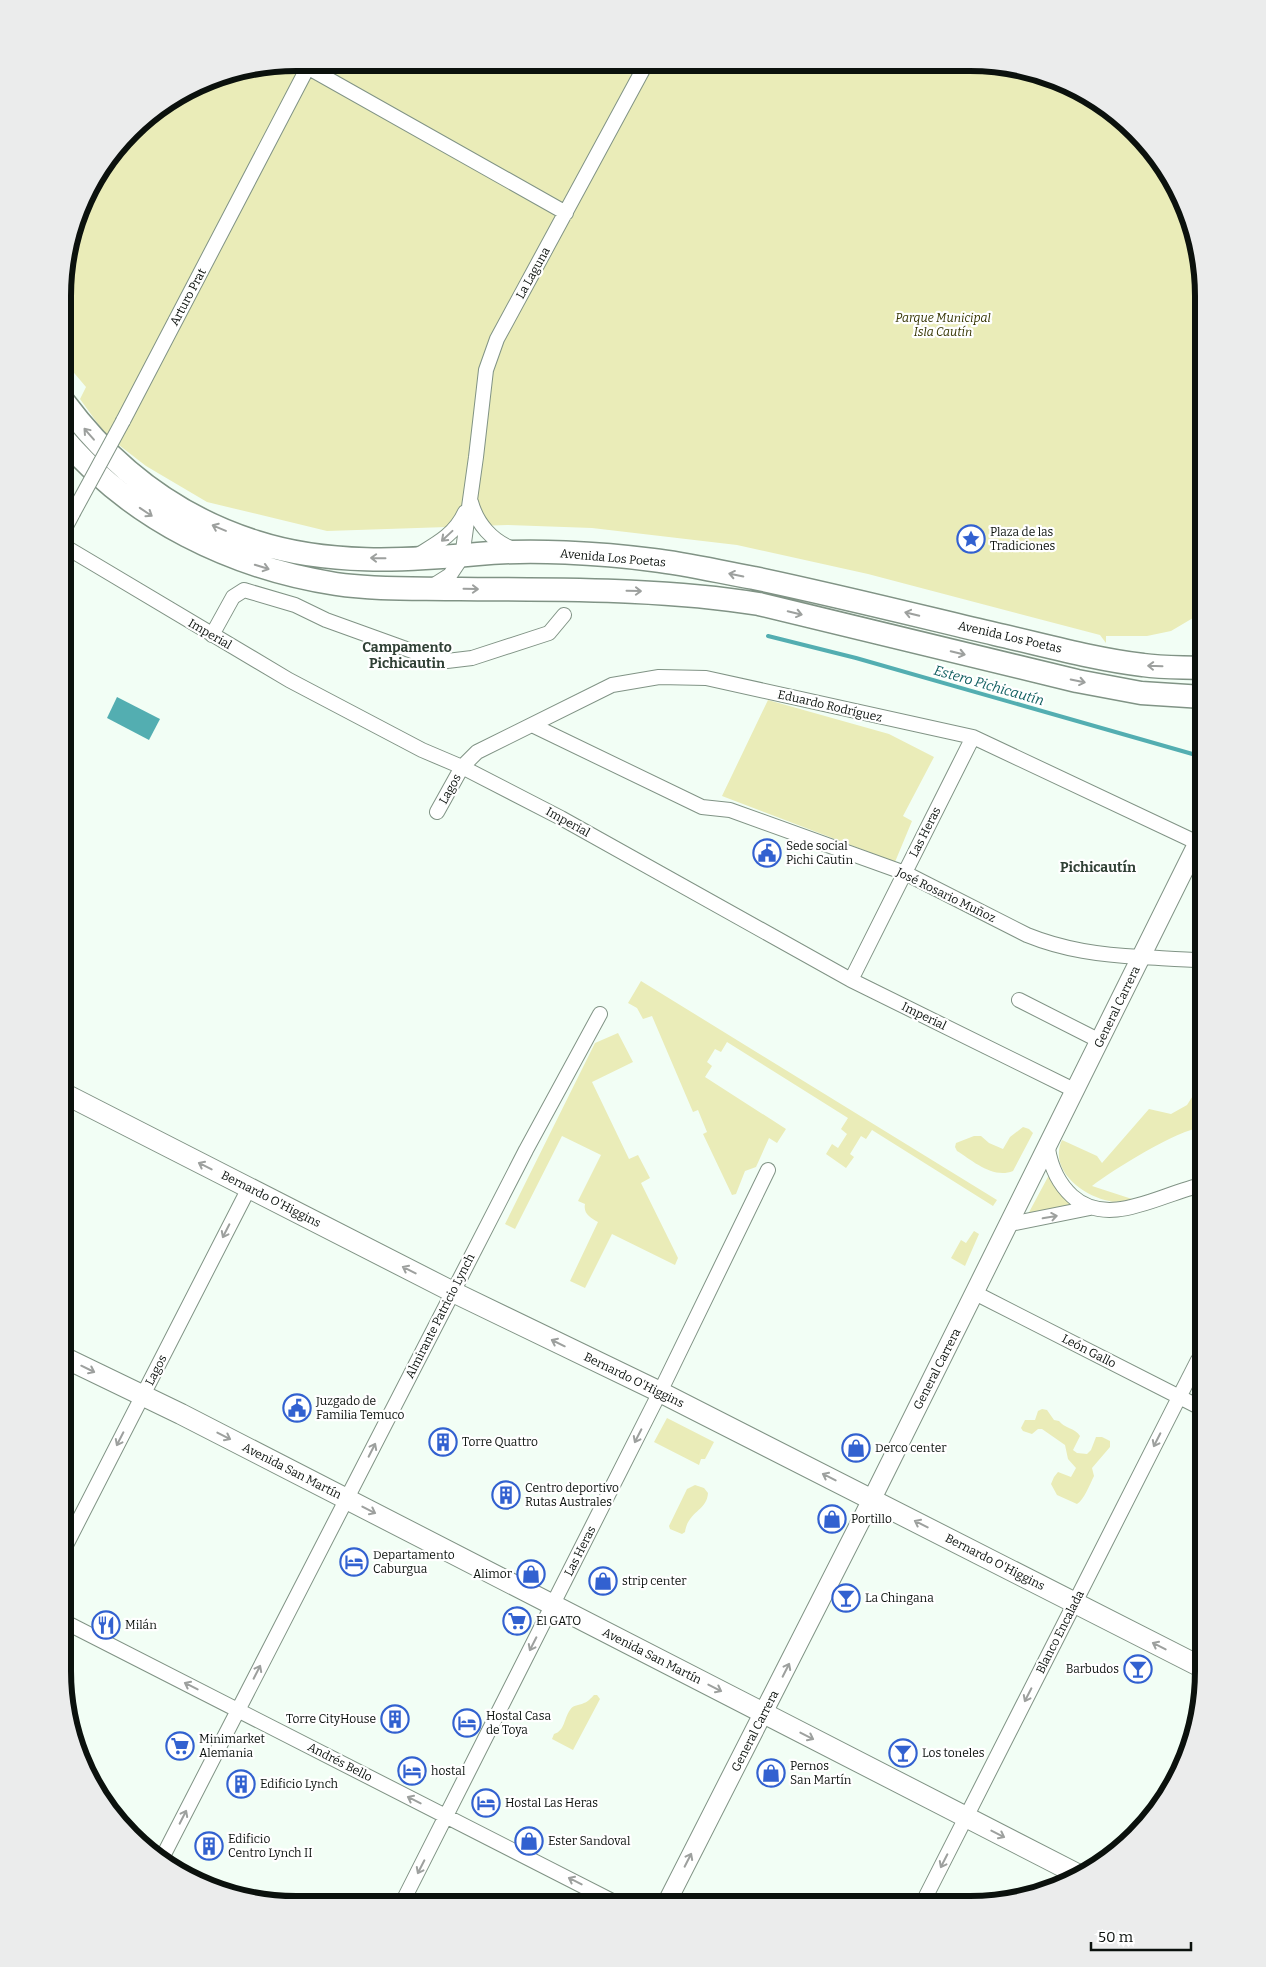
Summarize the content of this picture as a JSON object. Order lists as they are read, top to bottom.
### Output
{
  "streets": {
    "main road": ["Avenida Los Poetas", "Bernardo O'Higgins", "Avenida San Martín"],
    "street": [
      "La Laguna",
      "Arturo Prat",
      "Imperial",
      "Eduardo Rodríguez",
      "Lagos",
      "Las Heras",
      "José Rosario Muñoz",
      "General Carrera",
      "Almirante Patricio Lynch",
      "León Gallo",
      "Blanco Encalada",
      "Andrés Bello"
    ]
  },
  "crossings": [
    ["La Laguna", "Avenida Los Poetas"],
    ["Imperial", "Eduardo Rodríguez"],
    ["Imperial", "Lagos"],
    ["Imperial", "Las Heras"],
    ["Imperial", "General Carrera"],
    ["Eduardo Rodríguez", "Lagos"],
    ["Eduardo Rodríguez", "Las Heras"],
    ["Eduardo Rodríguez", "José Rosario Muñoz"],
    ["Lagos", "Bernardo O'Higgins"],
    ["Lagos", "Avenida San Martín"],
    ["Las Heras", "José Rosario Muñoz"],
    ["Las Heras", "Bernardo O'Higgins"],
    ["Las Heras", "Avenida San Martín"],
    ["Las Heras", "Andrés Bello"],
    ["José Rosario Muñoz", "General Carrera"],
    ["General Carrera", "Bernardo O'Higgins"],
    ["General Carrera", "León Gallo"],
    ["General Carrera", "Avenida San Martín"],
    ["Bernardo O'Higgins", "Almirante Patricio Lynch"],
    ["Bernardo O'Higgins", "Blanco Encalada"],
    ["Almirante Patricio Lynch", "Avenida San Martín"],
    ["Almirante Patricio Lynch", "Andrés Bello"],
    ["León Gallo", "Blanco Encalada"],
    ["Avenida San Martín", "Blanco Encalada"]
  ],
  "one_way": [
    "Lagos",
    "Las Heras",
    "General Carrera",
    "Bernardo O'Higgins",
    "Almirante Patricio Lynch",
    "Avenida San Martín",
    "Blanco Encalada",
    "Andrés Bello"
  ],
  "districts": ["Campamento Pichicautin", "Pichicautín"],
  "water": ["Estero Pichicautín"],
  "parks": ["Parque Municipal Isla Cautín"],
  "places": {
    "place": ["Plaza de las Tradiciones"],
    "public building": ["Sede social Pichi Cautin", "Juzgado de Familia Temuco"],
    "building": [
      "Torre Quattro",
      "Centro deportivo Rutas Australes",
      "Torre CityHouse",
      "Edificio Lynch",
      "Edificio Centro Lynch II"
    ],
    "shop": [
      "Derco center",
      "Portillo",
      "Alimor",
      "strip center",
      "Pernos San Martín",
      "Ester Sandoval"
    ],
    "hotel": [
      "Departamento Caburgua",
      "Hostal Casa de Toya",
      "hostal",
      "Hostal Las Heras"
    ],
    "bar": ["La Chingana", "Barbudos", "Los toneles"],
    "supermarket": ["El GATO", "Minimarket Alemania"],
    "restaurant": ["Milán"]
  },
  "scale_bar": "50 m"
}
